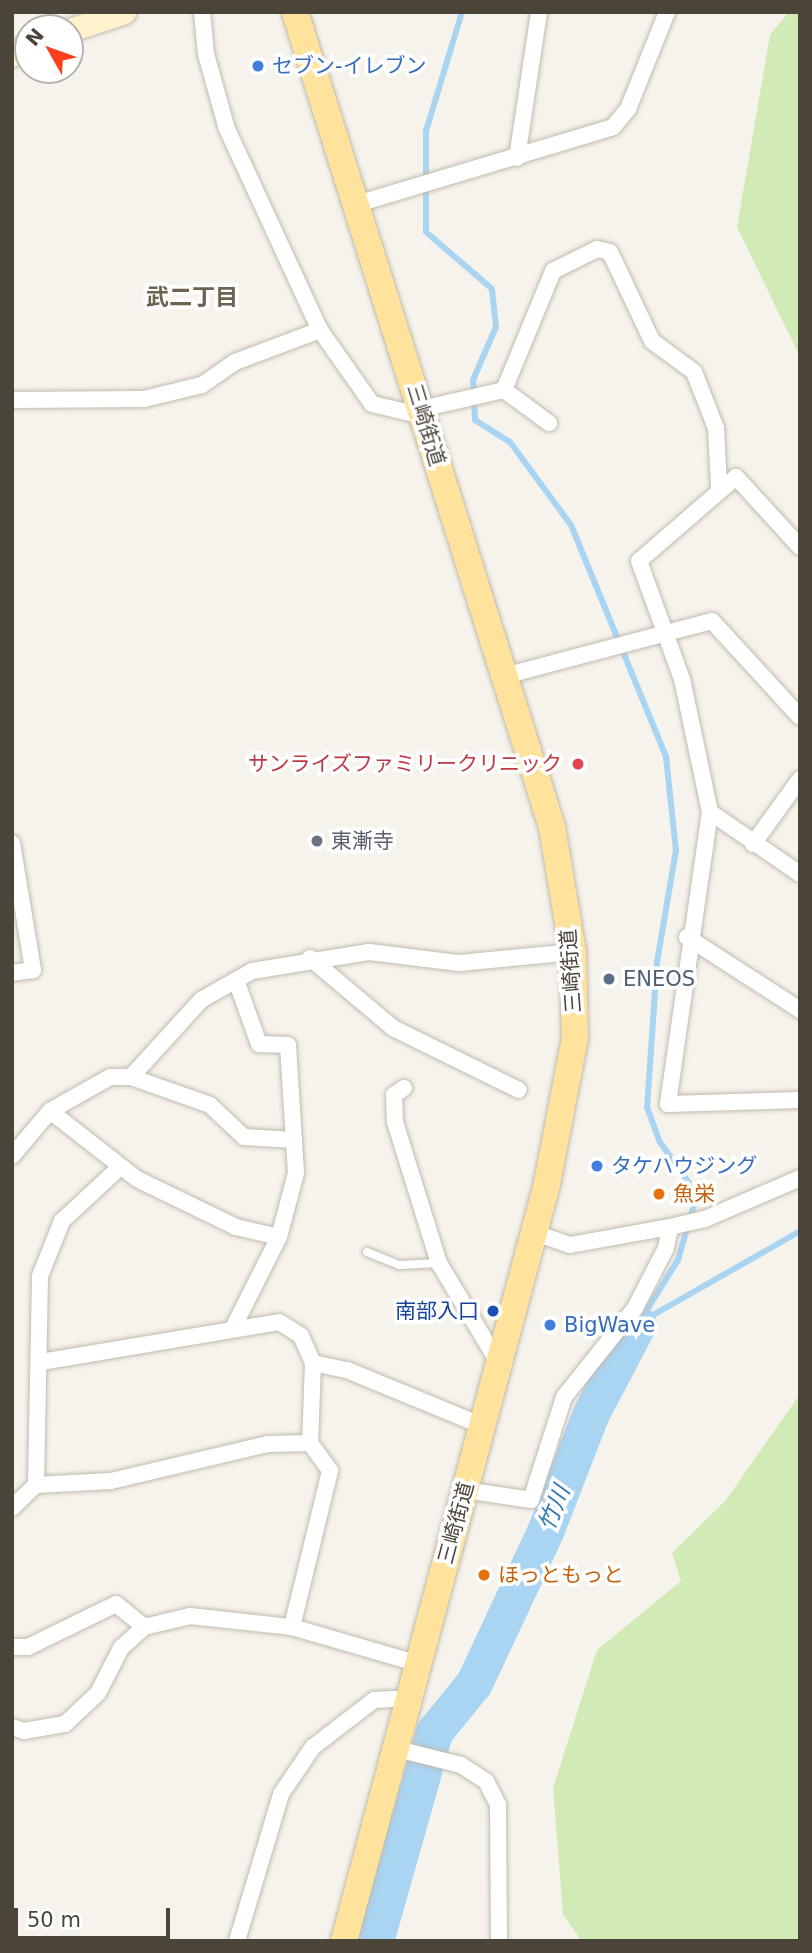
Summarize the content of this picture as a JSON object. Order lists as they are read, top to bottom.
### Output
{
  "streets": {
    "main road": ["三崎街道"]
  },
  "districts": ["武二丁目"],
  "water": ["竹川"],
  "places": [
    "セブン-イレブン",
    "サンライズファミリークリニック",
    "東漸寺",
    "ENEOS",
    "タケハウジング",
    "魚栄",
    "南部入口",
    "BigWave",
    "ほっともっと"
  ],
  "scale_bar": "50 m",
  "north": "top left"
}
